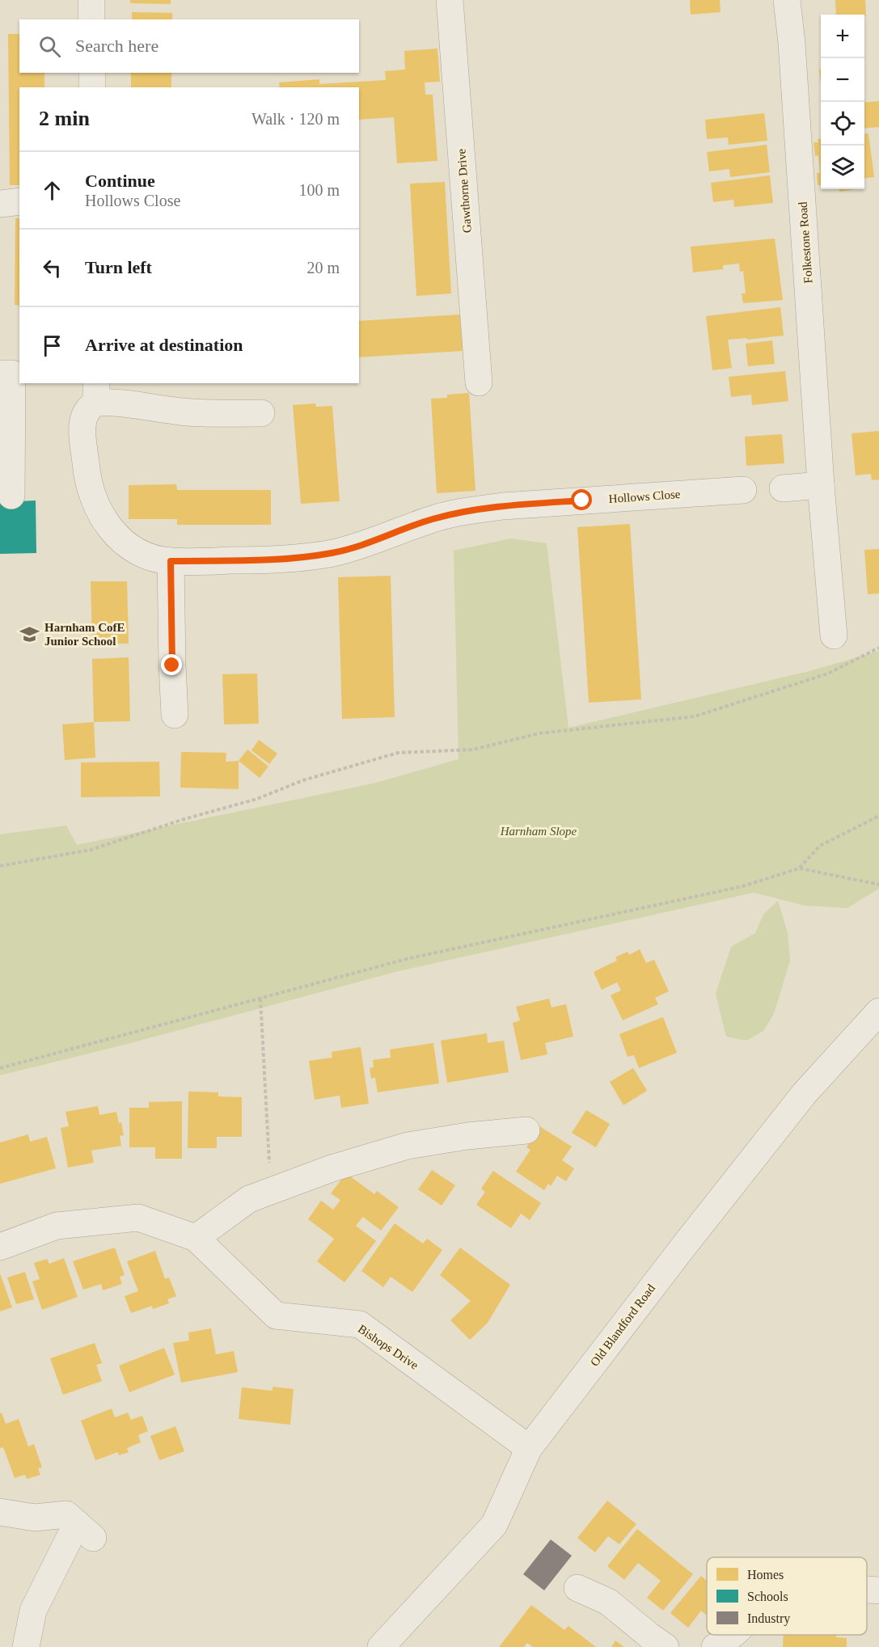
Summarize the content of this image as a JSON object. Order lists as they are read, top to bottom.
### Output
{
  "streets": {
    "street": [
      "Gawthorne Drive",
      "Folkestone Road",
      "Hollows Close",
      "Old Blandford Road",
      "Bishops Drive"
    ]
  },
  "crossings": [
    ["Old Blandford Road", "Bishops Drive"]
  ],
  "parks": ["Harnham Slope"],
  "places": {
    "school or university": ["Harnham CofE Junior School"]
  },
  "legend": ["Homes", "Schools", "Industry"],
  "page": {
    "map_buttons": ["+", "−"],
    "search": "Search here",
    "heading": ["2 min", "Walk · 120 m"],
    "list": [
      ["Continue", "Hollows Close", "100 m"],
      ["Turn left", "20 m"],
      "Arrive at destination"
    ]
  }
}
